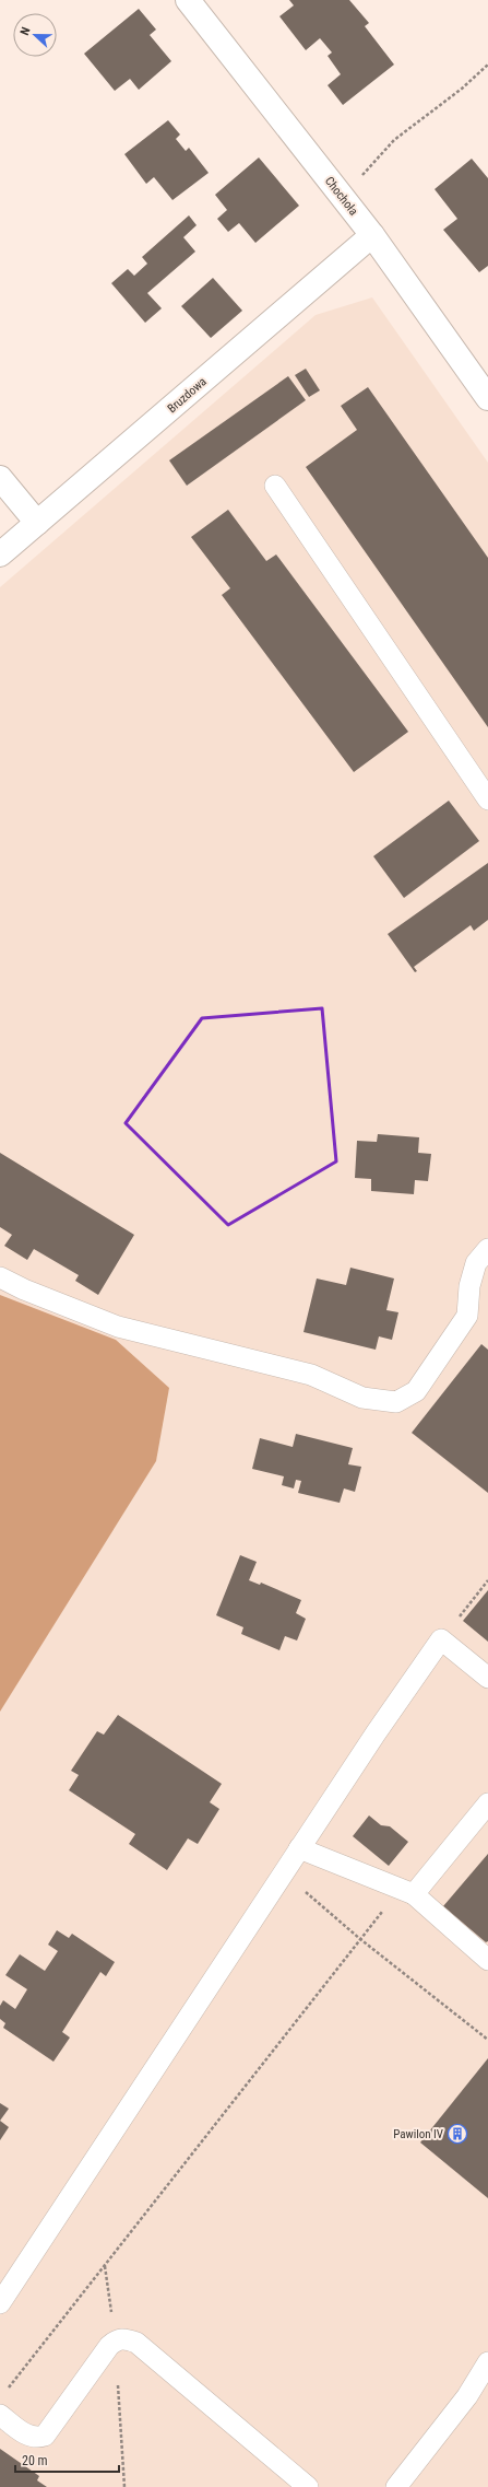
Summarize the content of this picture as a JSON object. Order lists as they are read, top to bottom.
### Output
{
  "streets": {
    "street": ["Chochoła", "Bruzdowa"]
  },
  "crossings": [
    ["Chochoła", "Bruzdowa"]
  ],
  "places": {
    "building": ["Pawilon IV"]
  },
  "scale_bar": "20 m",
  "north": "left"
}
